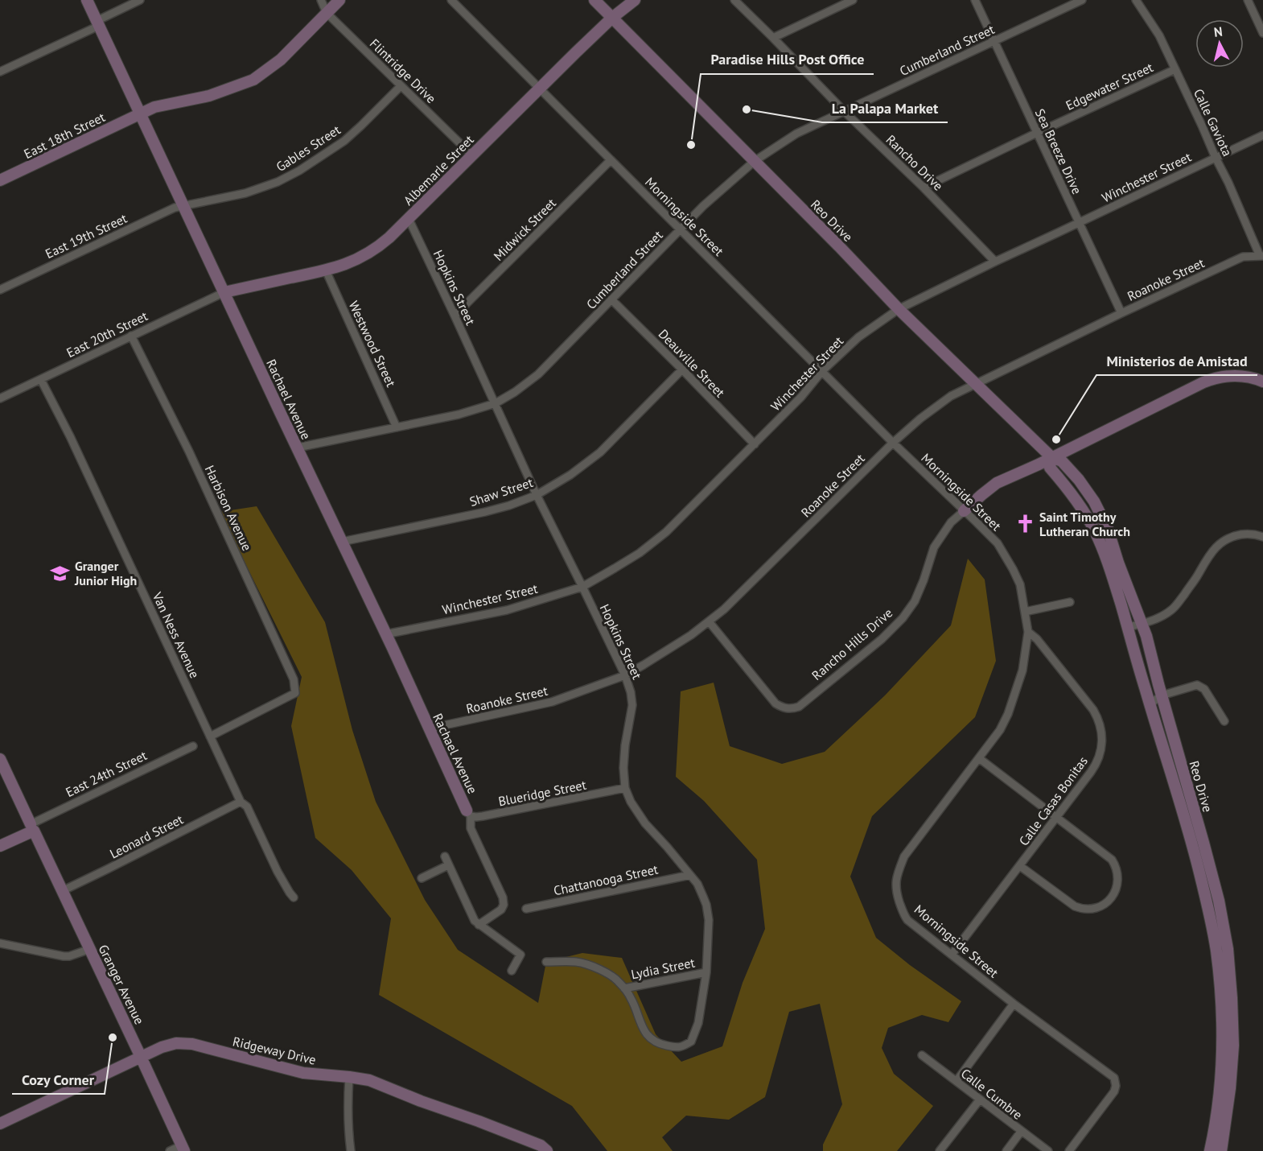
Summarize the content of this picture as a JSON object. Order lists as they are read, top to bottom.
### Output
{
  "streets": {
    "street": [
      "Cumberland Street",
      "Flintridge Drive",
      "Edgewater Street",
      "Calle Gaviota",
      "East 18th Street",
      "Gables Street",
      "Sea Breeze Drive",
      "Rancho Drive",
      "Albemarle Street",
      "Winchester Street",
      "Morningside Street",
      "Reo Drive",
      "Midwick Street",
      "East 19th Street",
      "Roanoke Street",
      "Hopkins Street",
      "East 20th Street",
      "Westwood Street",
      "Deauville Street",
      "Rachael Avenue",
      "Shaw Street",
      "Harbison Avenue",
      "Van Ness Avenue",
      "Rancho Hills Drive",
      "East 24th Street",
      "Blueridge Street",
      "Calle Casas Bonitas",
      "Leonard Street",
      "Chattanooga Street",
      "Lydia Street",
      "Granger Avenue",
      "Ridgeway Drive",
      "Calle Cumbre"
    ]
  },
  "crossings": [
    ["Cumberland Street", "Sea Breeze Drive"],
    ["Cumberland Street", "Rancho Drive"],
    ["Cumberland Street", "Morningside Street"],
    ["Cumberland Street", "Reo Drive"],
    ["Cumberland Street", "Hopkins Street"],
    ["Cumberland Street", "Westwood Street"],
    ["Cumberland Street", "Deauville Street"],
    ["Cumberland Street", "Rachael Avenue"],
    ["Flintridge Drive", "East 18th Street"],
    ["Flintridge Drive", "Gables Street"],
    ["Flintridge Drive", "Albemarle Street"],
    ["Edgewater Street", "Calle Gaviota"],
    ["Edgewater Street", "Sea Breeze Drive"],
    ["Edgewater Street", "Rancho Drive"],
    ["Calle Gaviota", "Winchester Street"],
    ["Calle Gaviota", "Roanoke Street"],
    ["East 18th Street", "Rachael Avenue"],
    ["Gables Street", "East 19th Street"],
    ["Gables Street", "Rachael Avenue"],
    ["Sea Breeze Drive", "Winchester Street"],
    ["Sea Breeze Drive", "Roanoke Street"],
    ["Rancho Drive", "Winchester Street"],
    ["Albemarle Street", "Morningside Street"],
    ["Albemarle Street", "Reo Drive"],
    ["Albemarle Street", "Hopkins Street"],
    ["Albemarle Street", "East 20th Street"],
    ["Albemarle Street", "Westwood Street"],
    ["Albemarle Street", "Rachael Avenue"],
    ["Winchester Street", "Morningside Street"],
    ["Winchester Street", "Reo Drive"],
    ["Winchester Street", "Hopkins Street"],
    ["Winchester Street", "Deauville Street"],
    ["Winchester Street", "Rachael Avenue"],
    ["Morningside Street", "Midwick Street"],
    ["Morningside Street", "Roanoke Street"],
    ["Morningside Street", "Rancho Hills Drive"],
    ["Morningside Street", "Calle Casas Bonitas"],
    ["Reo Drive", "Roanoke Street"],
    ["Reo Drive", "Rancho Hills Drive"],
    ["Midwick Street", "Hopkins Street"],
    ["East 19th Street", "Rachael Avenue"],
    ["Roanoke Street", "Hopkins Street"],
    ["Roanoke Street", "Rachael Avenue"],
    ["Roanoke Street", "Rancho Hills Drive"],
    ["Hopkins Street", "Shaw Street"],
    ["Hopkins Street", "Blueridge Street"],
    ["Hopkins Street", "Chattanooga Street"],
    ["Hopkins Street", "Lydia Street"],
    ["East 20th Street", "Rachael Avenue"],
    ["East 20th Street", "Harbison Avenue"],
    ["East 20th Street", "Van Ness Avenue"],
    ["Deauville Street", "Shaw Street"],
    ["Rachael Avenue", "Shaw Street"],
    ["Rachael Avenue", "Blueridge Street"],
    ["Harbison Avenue", "Van Ness Avenue"],
    ["Van Ness Avenue", "Leonard Street"],
    ["East 24th Street", "Granger Avenue"],
    ["Leonard Street", "Granger Avenue"],
    ["Granger Avenue", "Ridgeway Drive"]
  ],
  "places": {
    "other": [
      "La Palapa Market",
      "Paradise Hills Post Office",
      "Ministerios de Amistad",
      "Cozy Corner"
    ],
    "church": ["Saint Timothy Lutheran Church"],
    "school or university": ["Granger Junior High"]
  },
  "north": "top"
}
